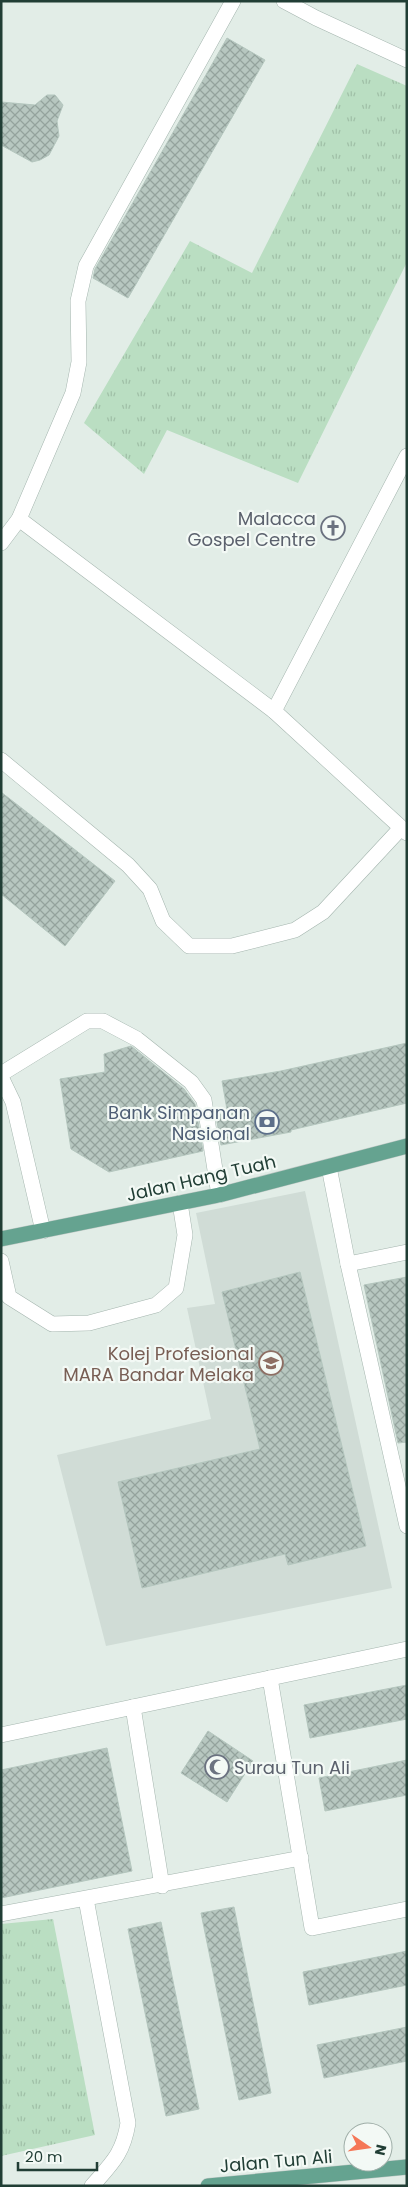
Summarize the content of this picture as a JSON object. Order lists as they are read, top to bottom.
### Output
{
  "streets": {
    "main road": ["Jalan Hang Tuah", "Jalan Tun Ali"]
  },
  "places": {
    "church": ["Malacca Gospel Centre"],
    "bank": ["Bank Simpanan Nasional"],
    "school or university": ["Kolej Profesional MARA Bandar Melaka"],
    "mosque": ["Surau Tun Ali"]
  },
  "scale_bar": "20 m",
  "north": "right"
}
